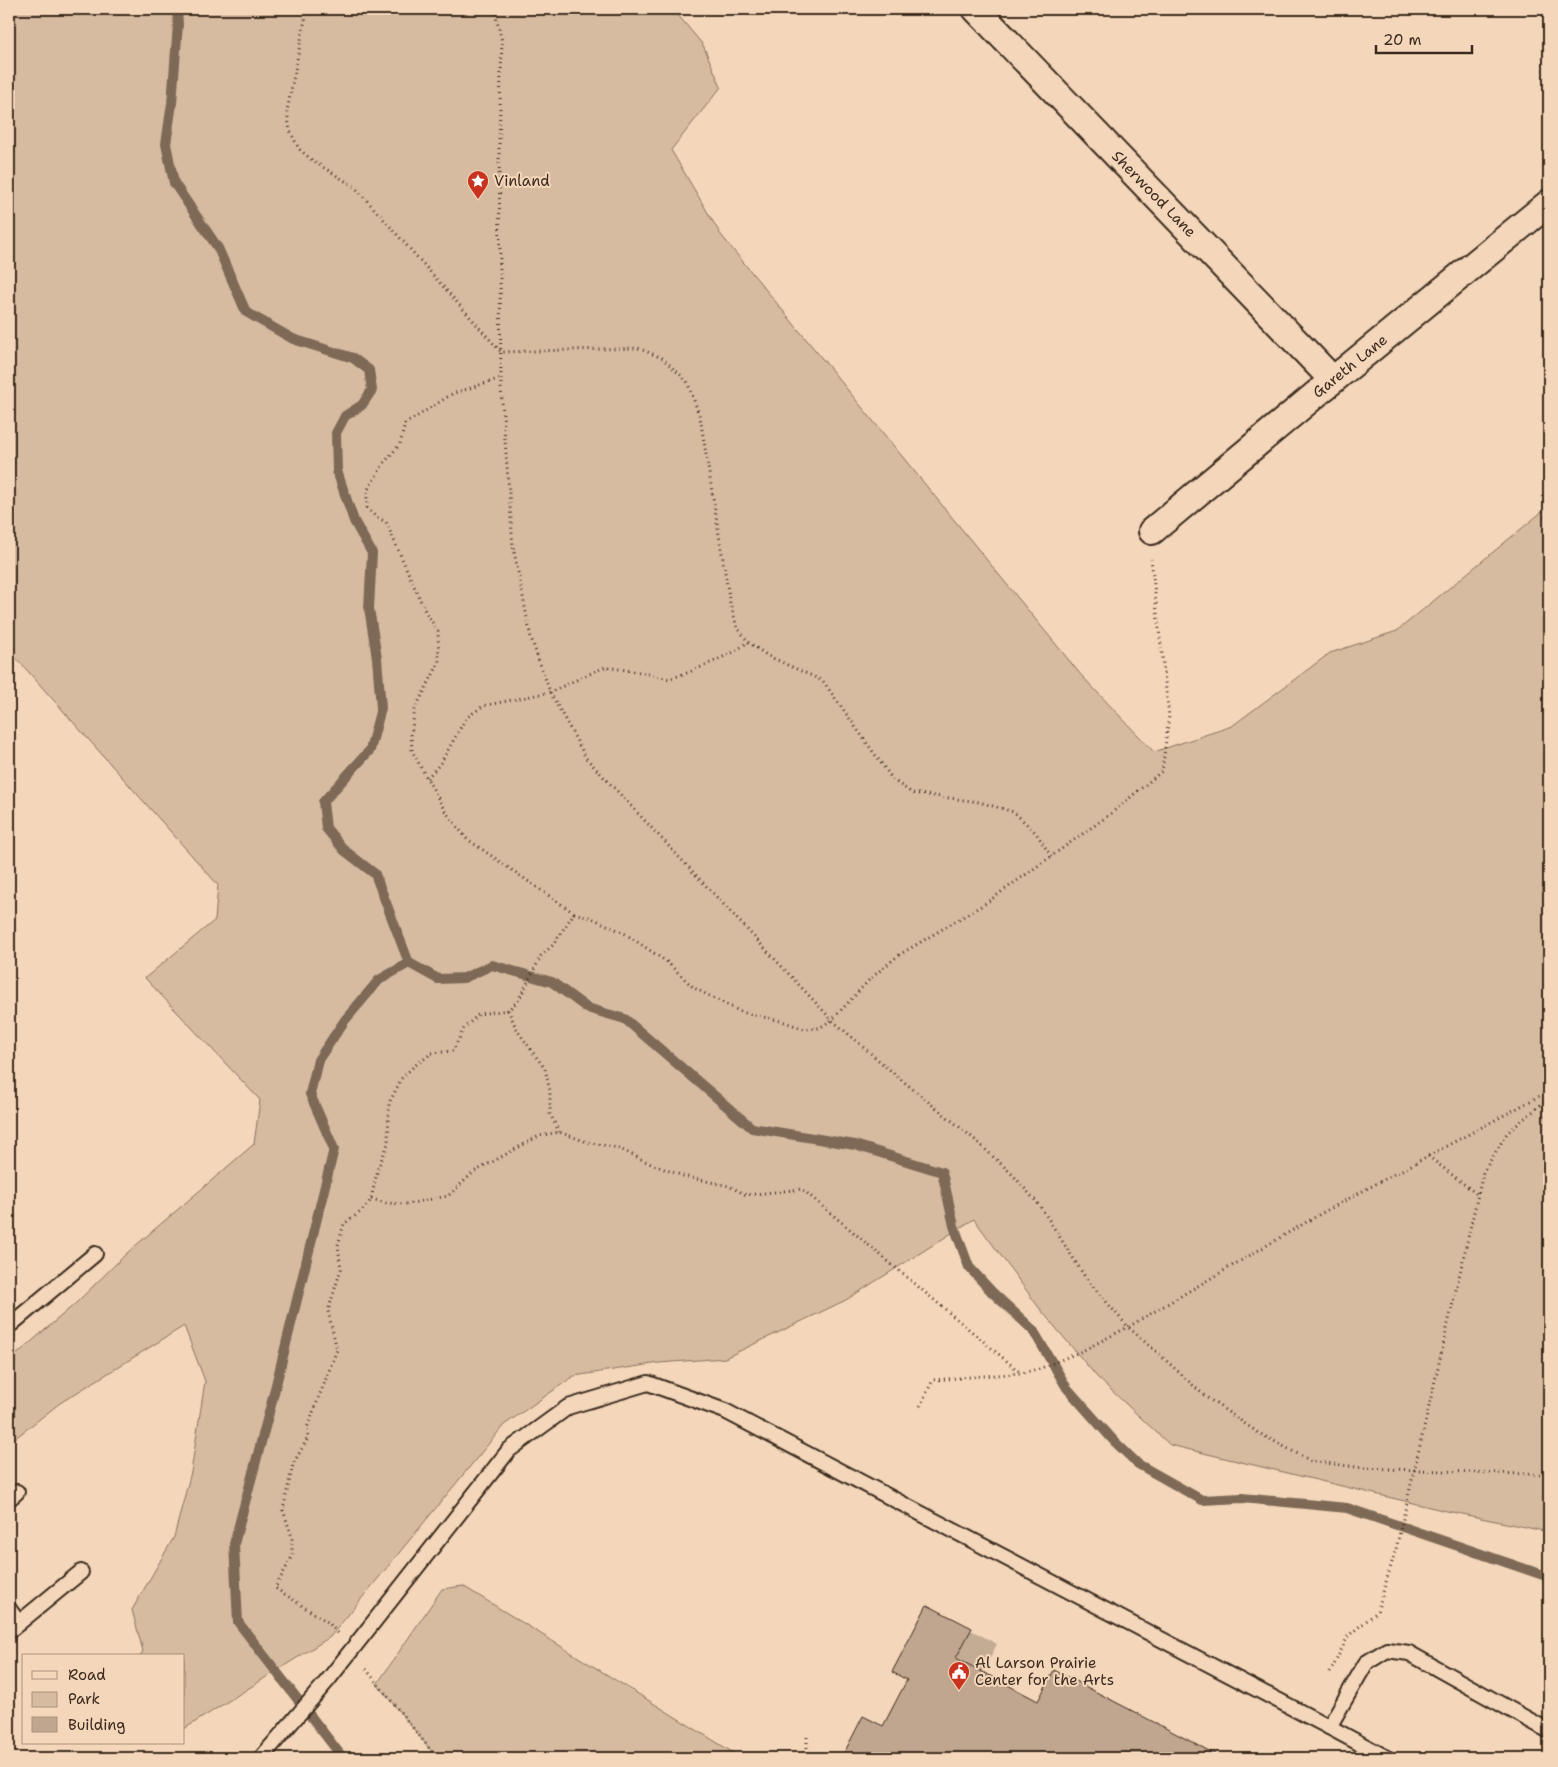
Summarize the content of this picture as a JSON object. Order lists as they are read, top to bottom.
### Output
{
  "streets": {
    "street": ["Sherwood Lane", "Gareth Lane"]
  },
  "crossings": [
    ["Sherwood Lane", "Gareth Lane"]
  ],
  "places": {
    "place": ["Vinland"],
    "public building": ["Al Larson Prairie Center for the Arts"]
  },
  "legend": ["Road", "Park", "Building"],
  "scale_bar": "20 m"
}
